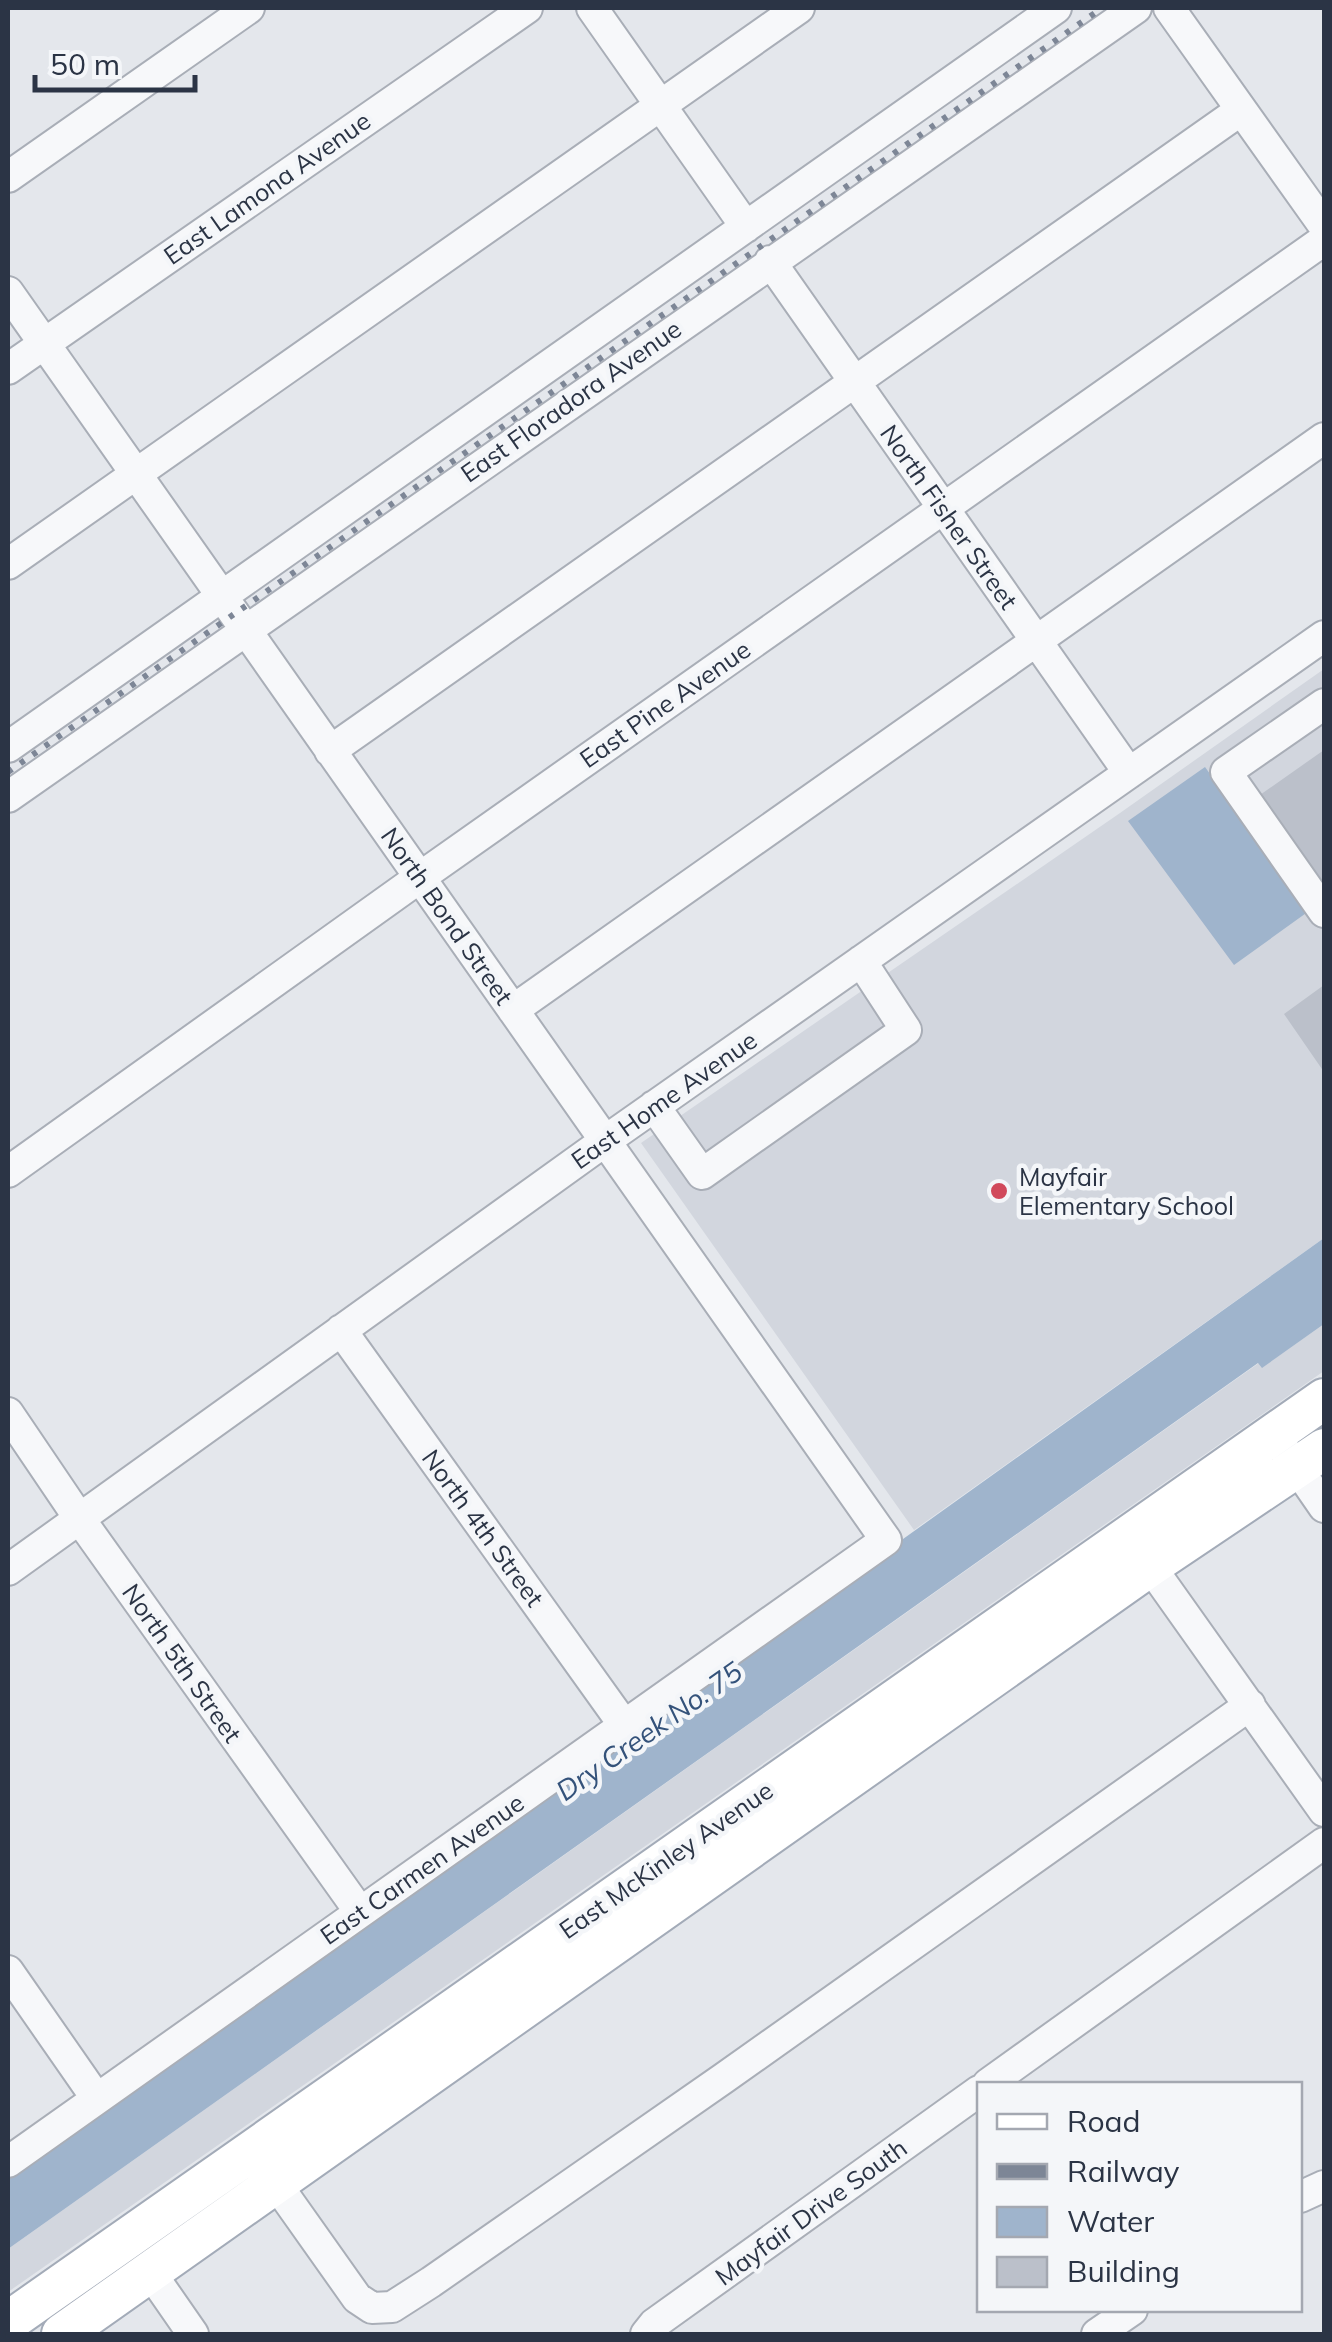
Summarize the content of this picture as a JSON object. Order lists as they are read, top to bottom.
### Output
{
  "streets": {
    "main road": ["East McKinley Avenue"],
    "street": [
      "East Lamona Avenue",
      "East Floradora Avenue",
      "North Fisher Street",
      "East Pine Avenue",
      "North Bond Street",
      "East Home Avenue",
      "North 4th Street",
      "North 5th Street",
      "East Carmen Avenue",
      "Mayfair Drive South"
    ]
  },
  "crossings": [
    ["East Lamona Avenue", "North Bond Street"],
    ["East Floradora Avenue", "North Fisher Street"],
    ["East Floradora Avenue", "North Bond Street"],
    ["North Fisher Street", "East Pine Avenue"],
    ["North Fisher Street", "East Home Avenue"],
    ["East Pine Avenue", "North Bond Street"],
    ["North Bond Street", "East Home Avenue"],
    ["North Bond Street", "East Carmen Avenue"],
    ["East Home Avenue", "North 4th Street"],
    ["East Home Avenue", "North 5th Street"],
    ["North 4th Street", "East Carmen Avenue"],
    ["North 5th Street", "East Carmen Avenue"]
  ],
  "water": ["Dry Creek No. 75"],
  "places": ["Mayfair Elementary School"],
  "legend": [
    "Road",
    "Railway",
    "Water",
    "Building"
  ],
  "scale_bar": "50 m"
}
